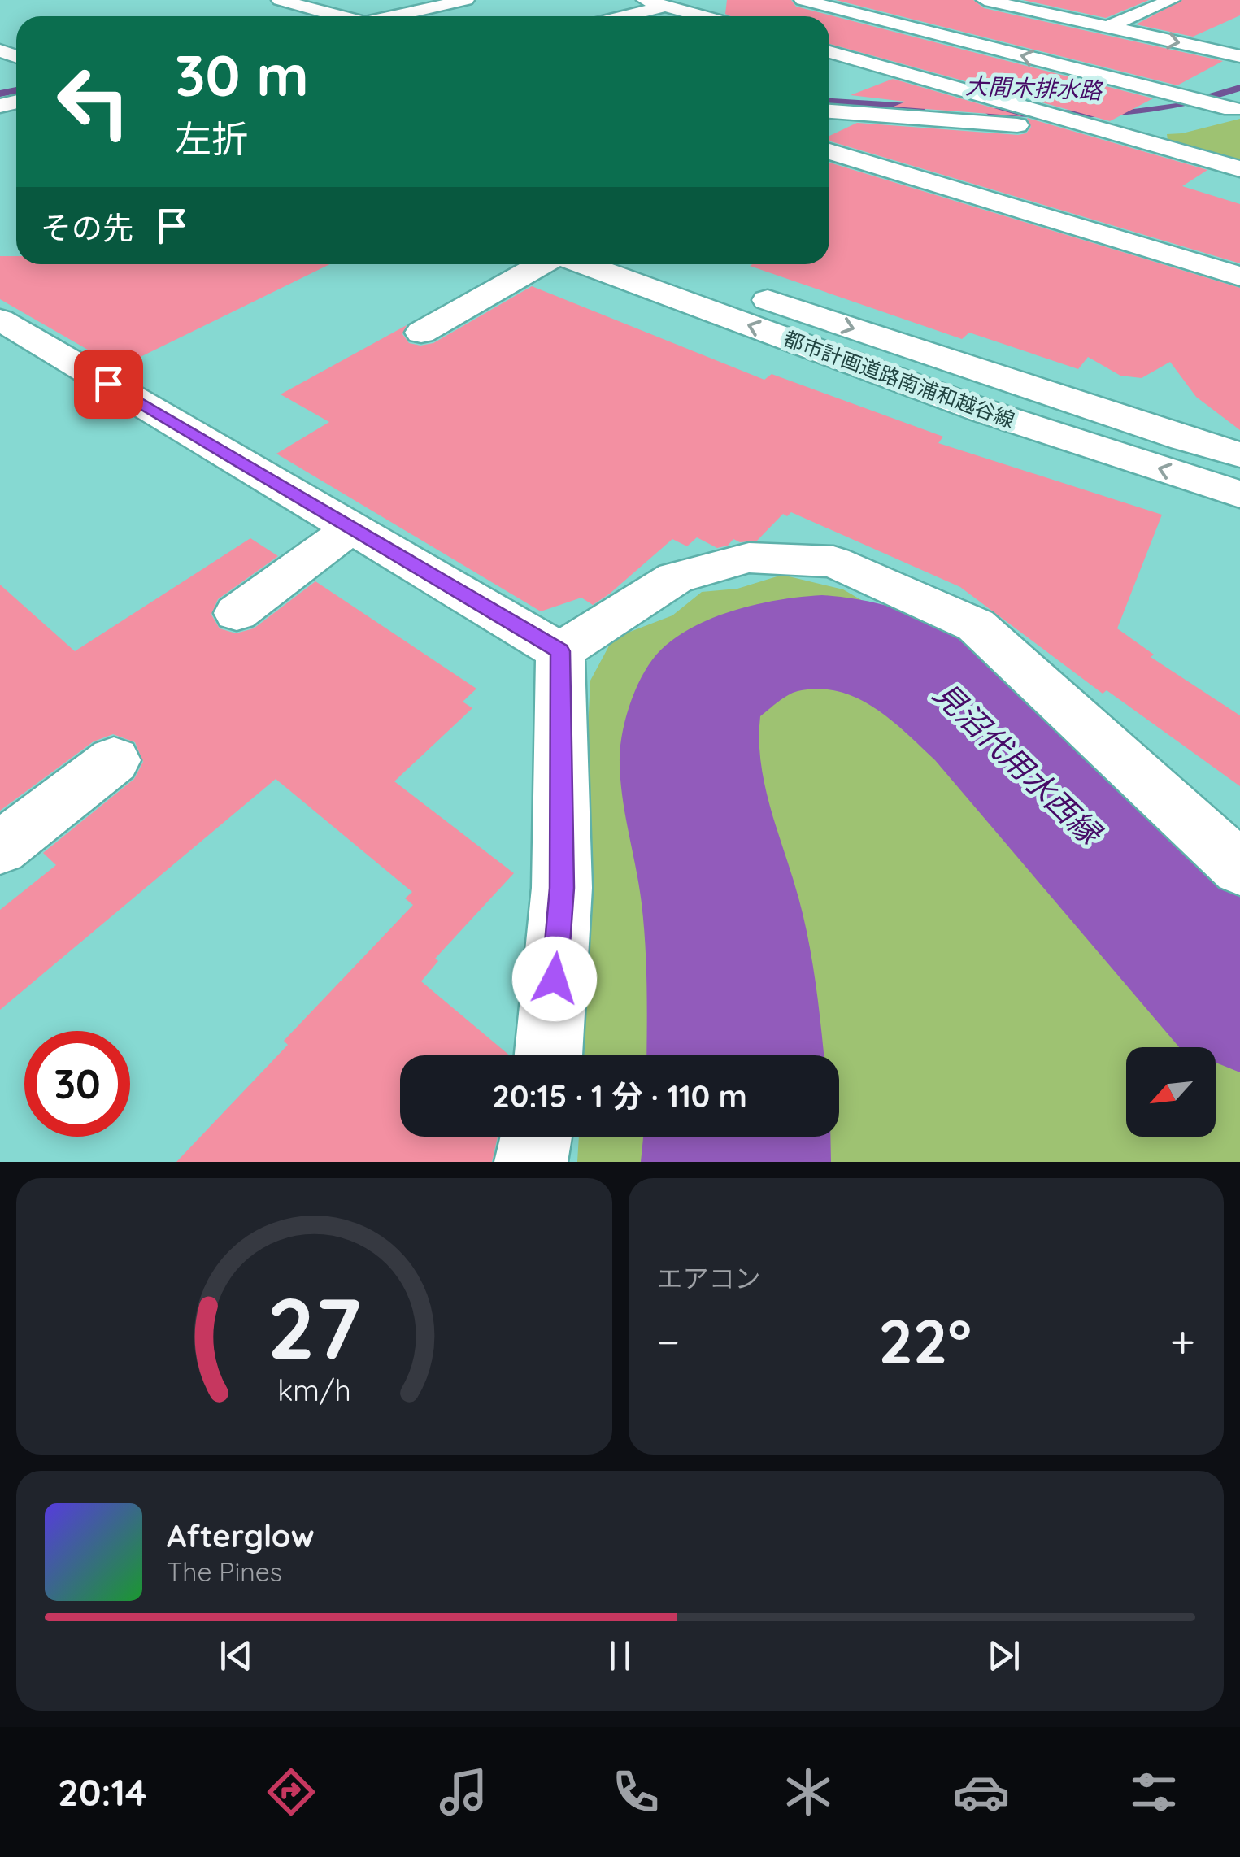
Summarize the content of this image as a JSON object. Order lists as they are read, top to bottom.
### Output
{
  "streets": {
    "street": ["都市計画道路南浦和越谷線"]
  },
  "water": ["大間木排水路", "見沼代用水西縁"],
  "north": "bottom left",
  "page": {
    "turn": ["30 m", "左折"],
    "then": "その先",
    "limit": "30",
    "trip": "20:15 · 1 分 · 110 m",
    "tile": "エアコン",
    "heat": ["−", "22°", "+"],
    "song": ["Afterglow", "The Pines"],
    "tabs": "20:14",
    "gauge": ["27", "km/h"]
  }
}
